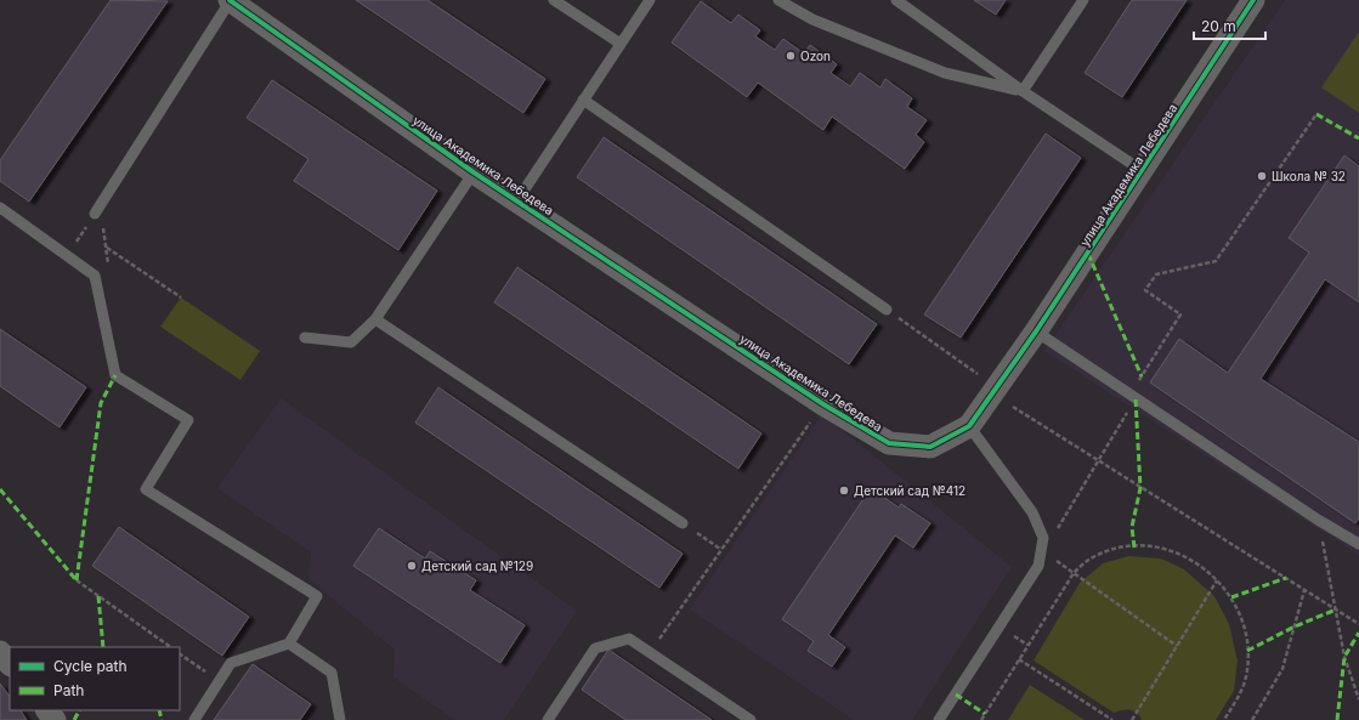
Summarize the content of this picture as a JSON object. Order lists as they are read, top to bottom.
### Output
{
  "streets": {
    "street": ["улица Академика Лебедева"]
  },
  "places": [
    "Ozon",
    "Школа № 32",
    "Детский сад №412",
    "Детский сад №129"
  ],
  "legend": ["Cycle path", "Path"],
  "scale_bar": "20 m"
}
